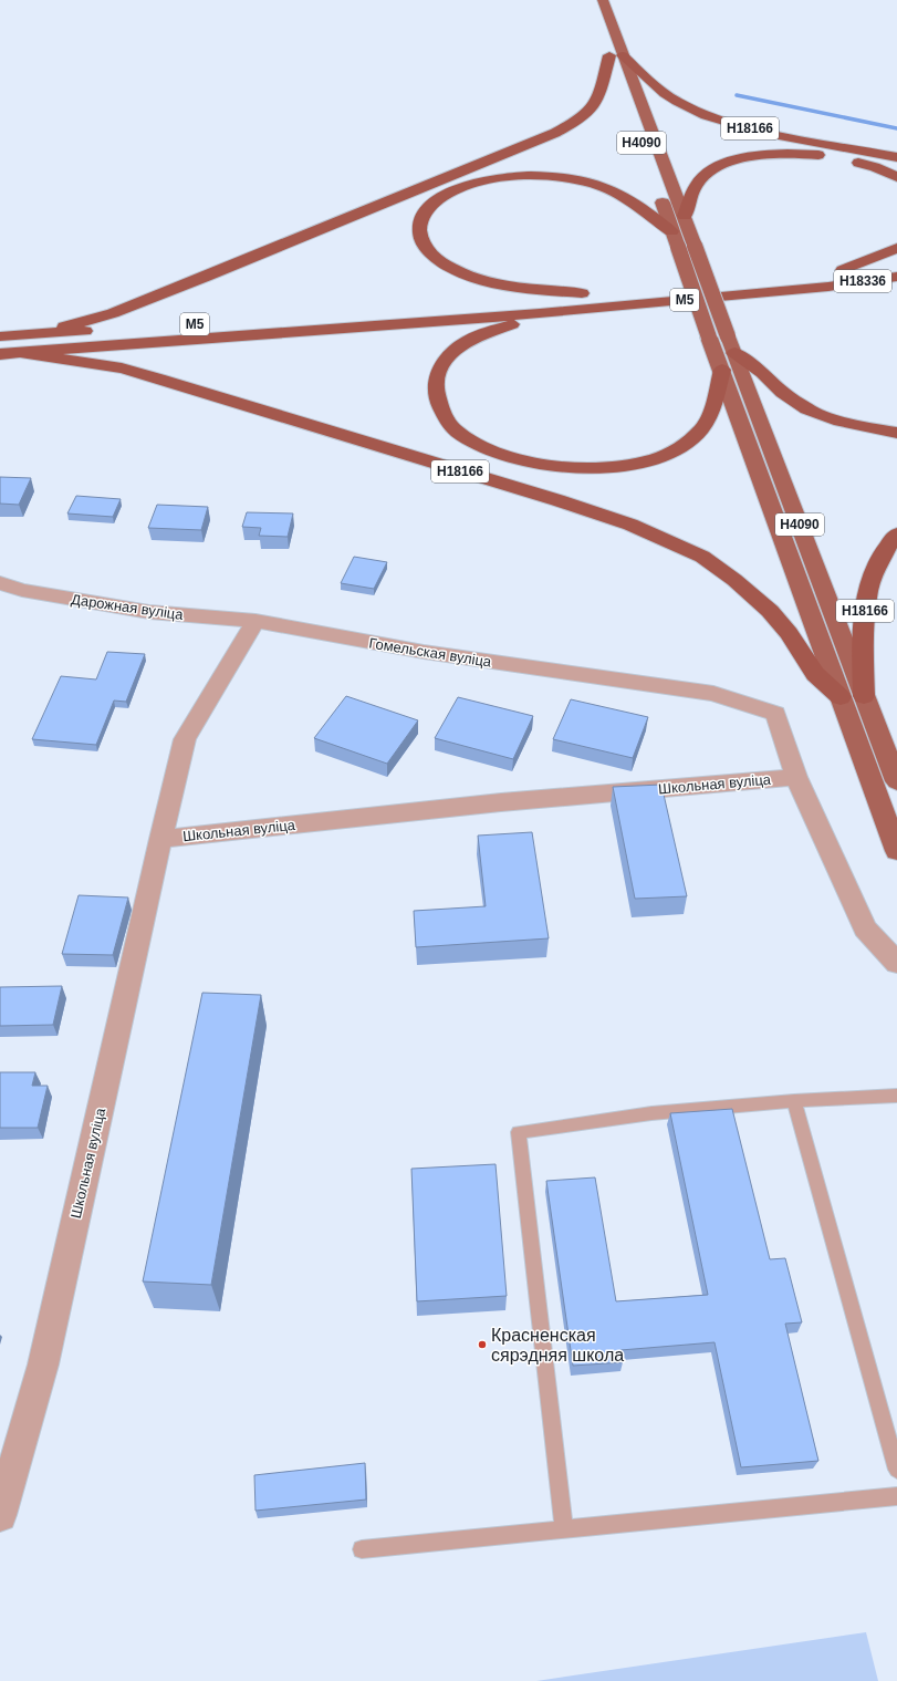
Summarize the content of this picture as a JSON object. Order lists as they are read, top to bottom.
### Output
{
  "streets": {
    "highway": ["Н18166", "Н18336", "М5"],
    "main road": ["Н4090"],
    "street": ["Дарожная вуліца", "Гомельская вуліца", "Школьная вуліца"]
  },
  "crossings": [
    ["Н18166", "Н4090"],
    ["Н18166", "М5"],
    ["Н18336", "М5"],
    ["Дарожная вуліца", "Гомельская вуліца"],
    ["Гомельская вуліца", "Школьная вуліца"]
  ],
  "places": ["Красненская сярэдняя школа"]
}
